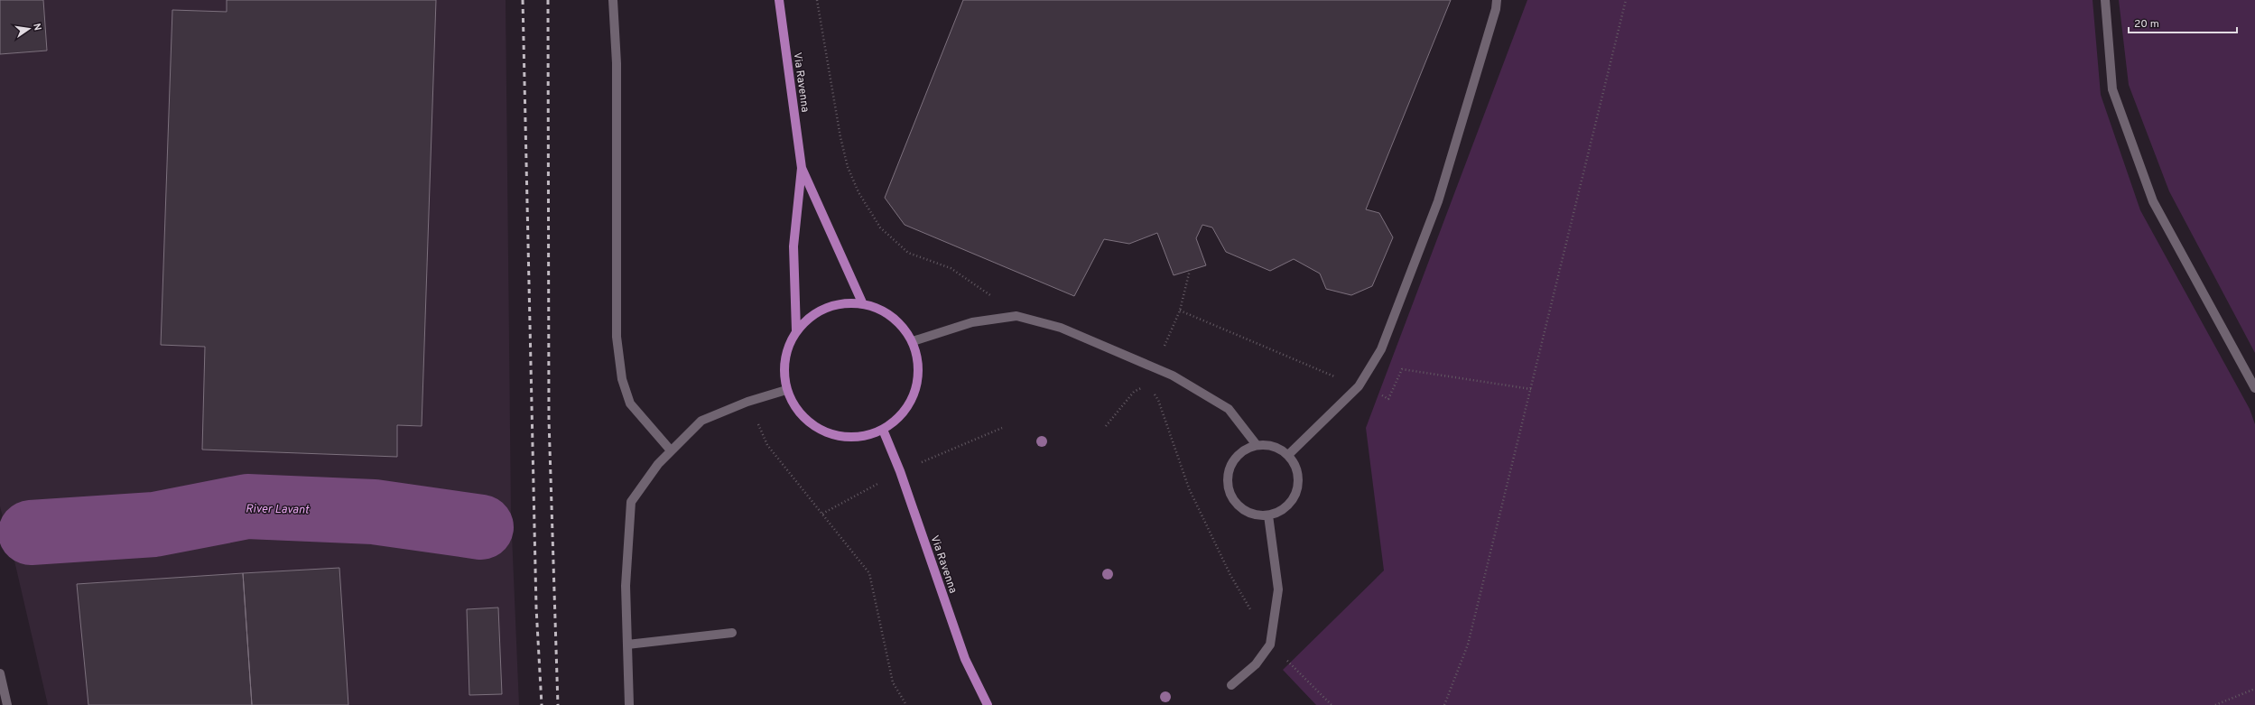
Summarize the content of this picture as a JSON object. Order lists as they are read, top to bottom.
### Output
{
  "streets": {
    "main road": ["Via Ravenna"]
  },
  "water": ["River Lavant"],
  "scale_bar": "20 m",
  "north": "right"
}
